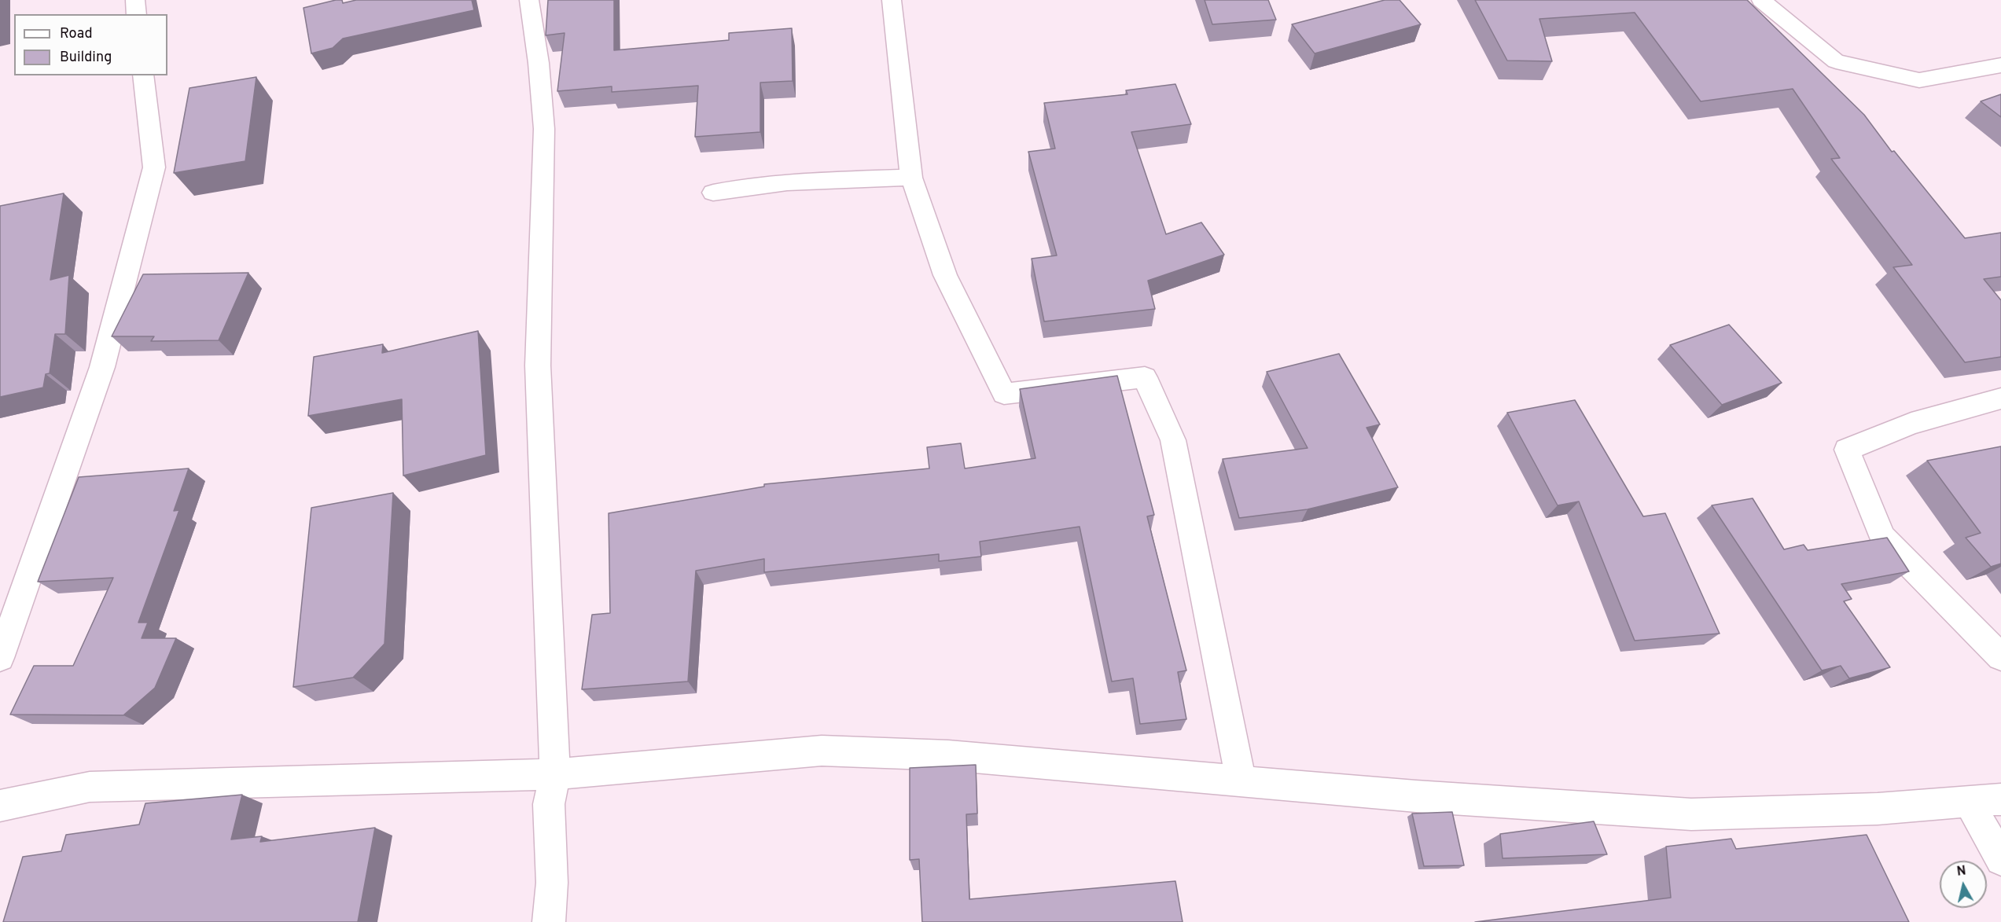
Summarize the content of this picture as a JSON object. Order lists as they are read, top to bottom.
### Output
{
  "legend": ["Road", "Building"],
  "north": "top"
}
